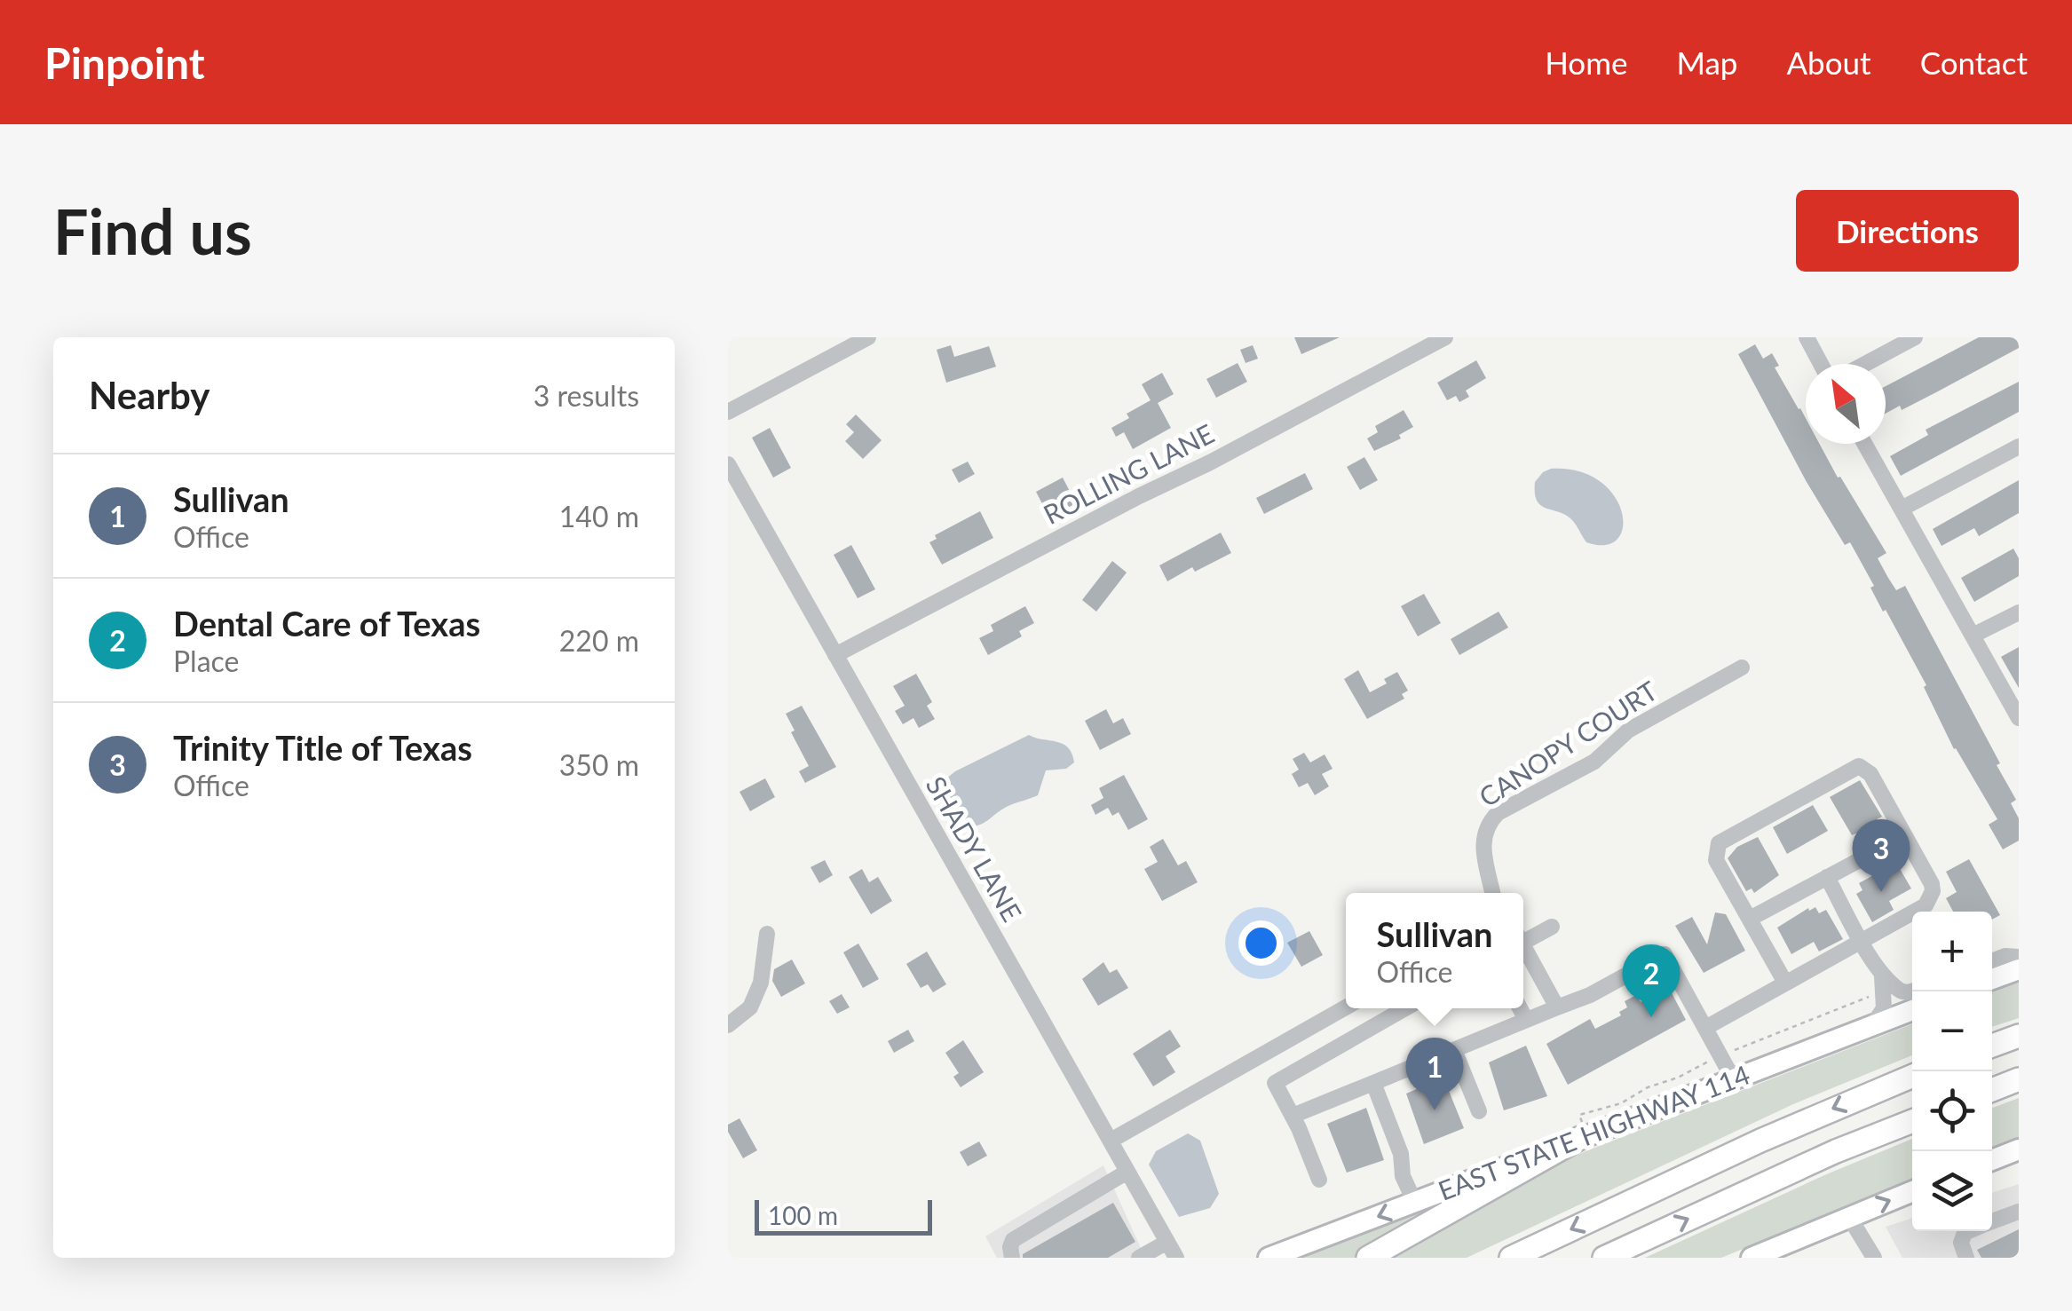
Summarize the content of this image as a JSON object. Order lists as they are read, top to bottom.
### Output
{
  "streets": {
    "main road": ["EAST STATE HIGHWAY 114"],
    "street": ["ROLLING LANE", "CANOPY COURT", "SHADY LANE"]
  },
  "crossings": [
    ["ROLLING LANE", "SHADY LANE"]
  ],
  "scale_bar": "100 m",
  "north": "top left",
  "page": {
    "header": "Pinpoint",
    "nav": [
      "Home",
      "Map",
      "About",
      "Contact"
    ],
    "buttons": "Directions",
    "title": "Find us",
    "heading": ["Nearby", "3 results"],
    "list": [
      {
        "mark": "1",
        "name": "Sullivan",
        "note": "Office",
        "value": "140 m"
      },
      {
        "mark": "2",
        "name": "Dental Care of Texas",
        "note": "Place",
        "value": "220 m"
      },
      {
        "mark": "3",
        "name": "Trinity Title of Texas",
        "note": "Office",
        "value": "350 m"
      }
    ],
    "pins": ["3", "2", "1"],
    "popup": ["Sullivan", "Office"],
    "map_buttons": ["+", "−"],
    "scale": "100 m"
  }
}
